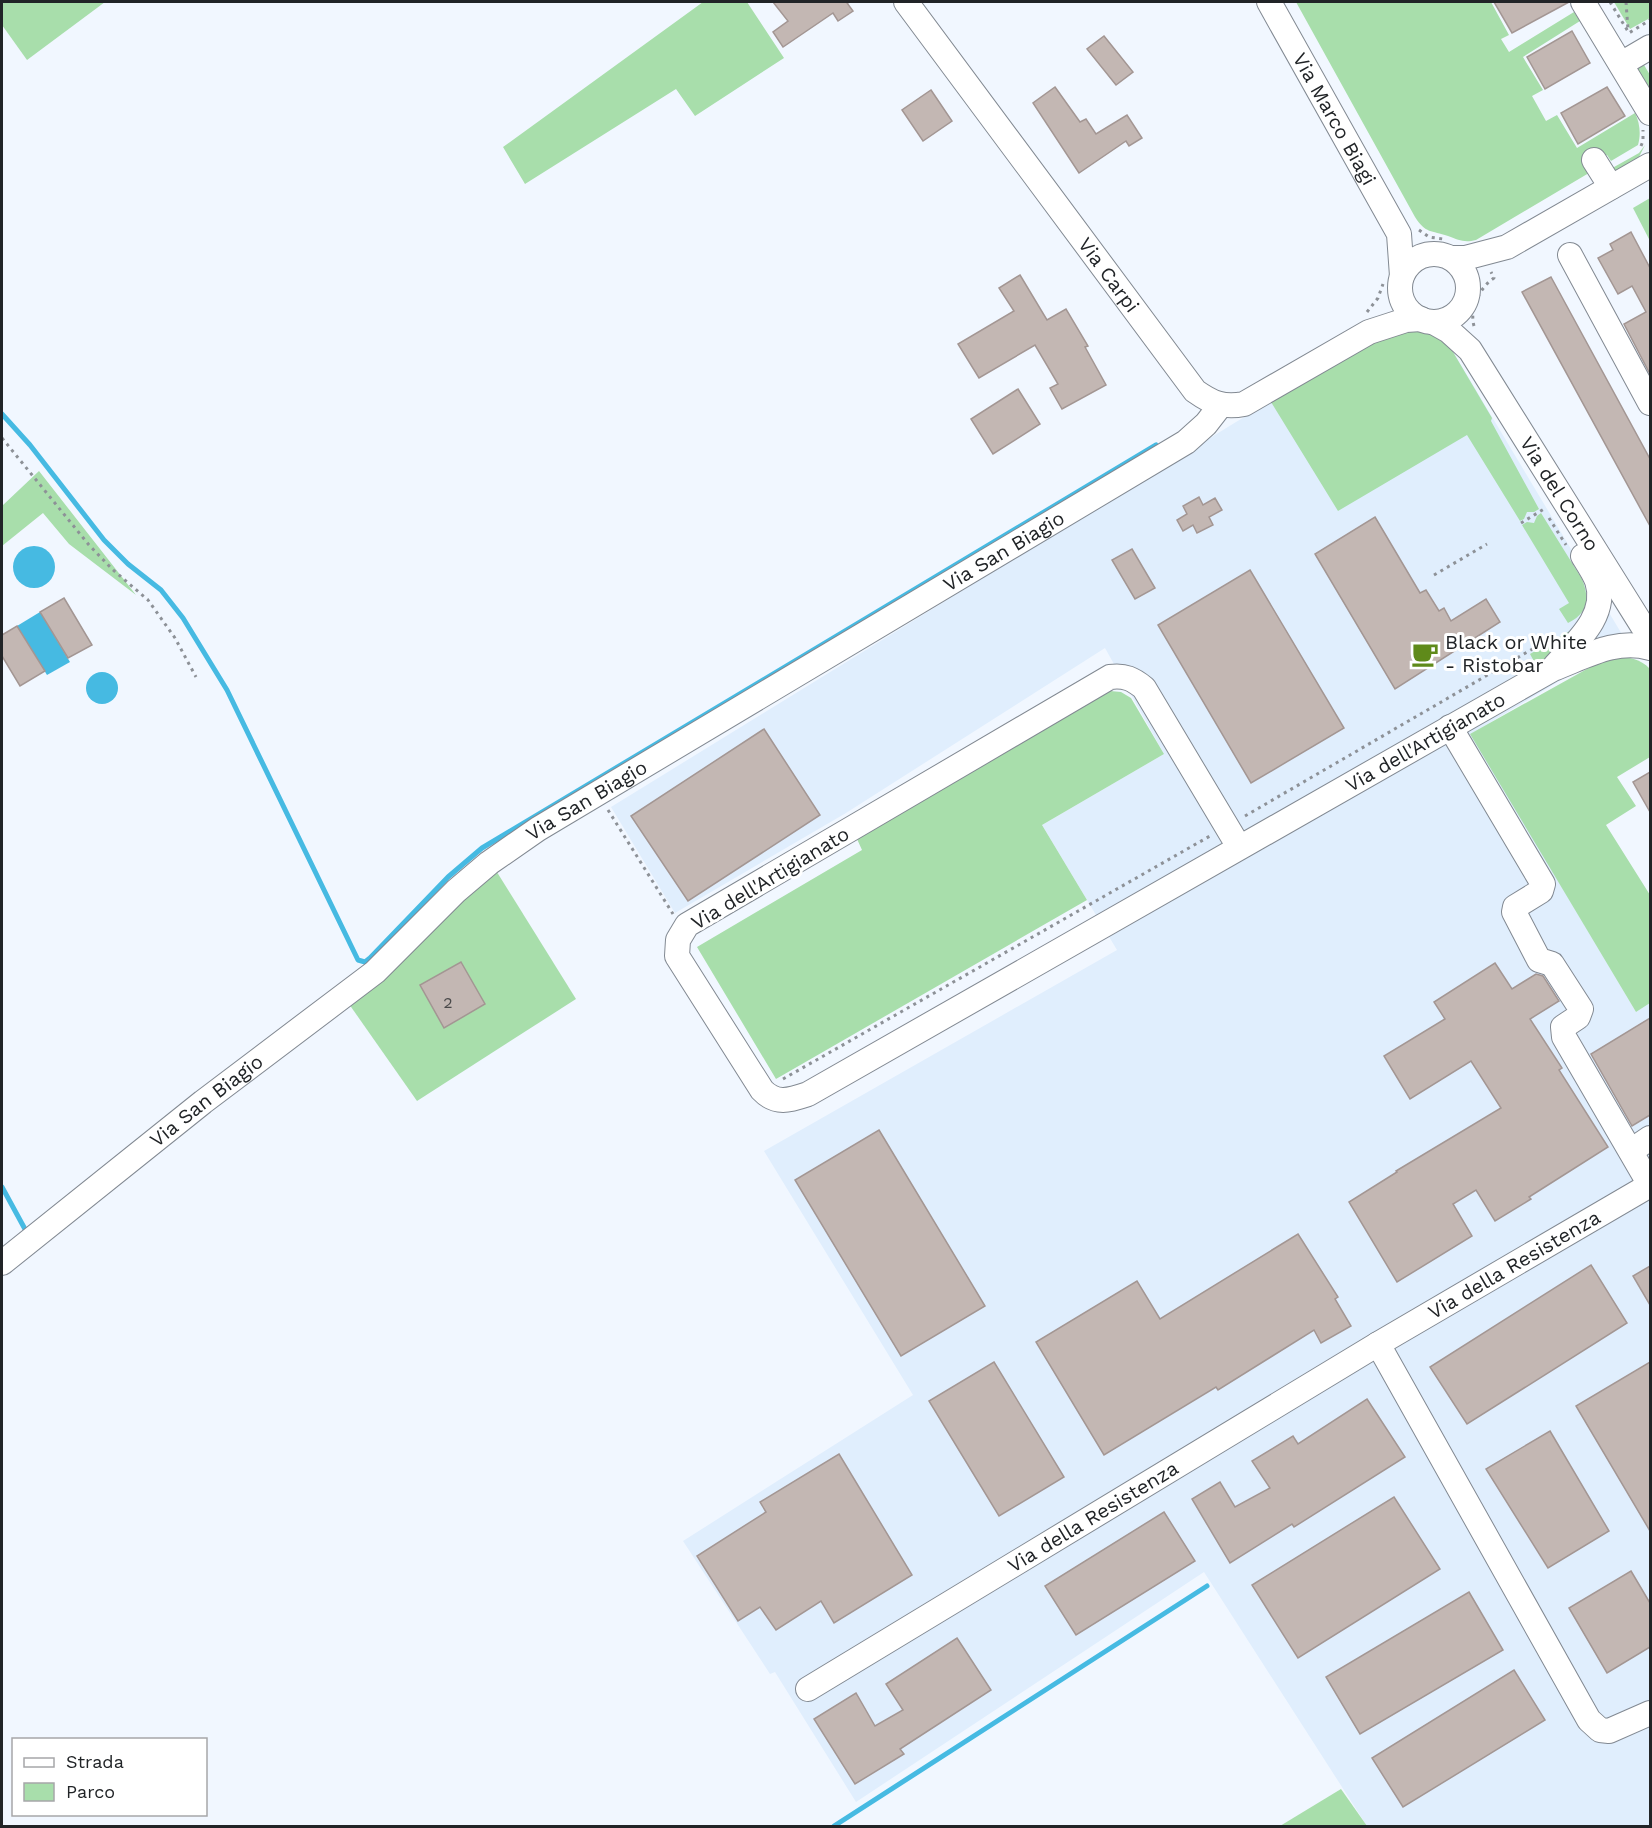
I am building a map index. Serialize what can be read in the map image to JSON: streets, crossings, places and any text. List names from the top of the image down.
{
  "streets": {
    "street": [
      "Via Marco Biagi",
      "Via Carpi",
      "Via del Corno",
      "Via San Biagio",
      "Via dell'Artigianato",
      "Via della Resistenza"
    ]
  },
  "crossings": [
    ["Via Marco Biagi", "Via del Corno"],
    ["Via Carpi", "Via San Biagio"]
  ],
  "places": {
    "cafe": ["Black or White - Ristobar"]
  },
  "house_numbers": ["2"],
  "legend": ["Strada", "Parco"]
}
